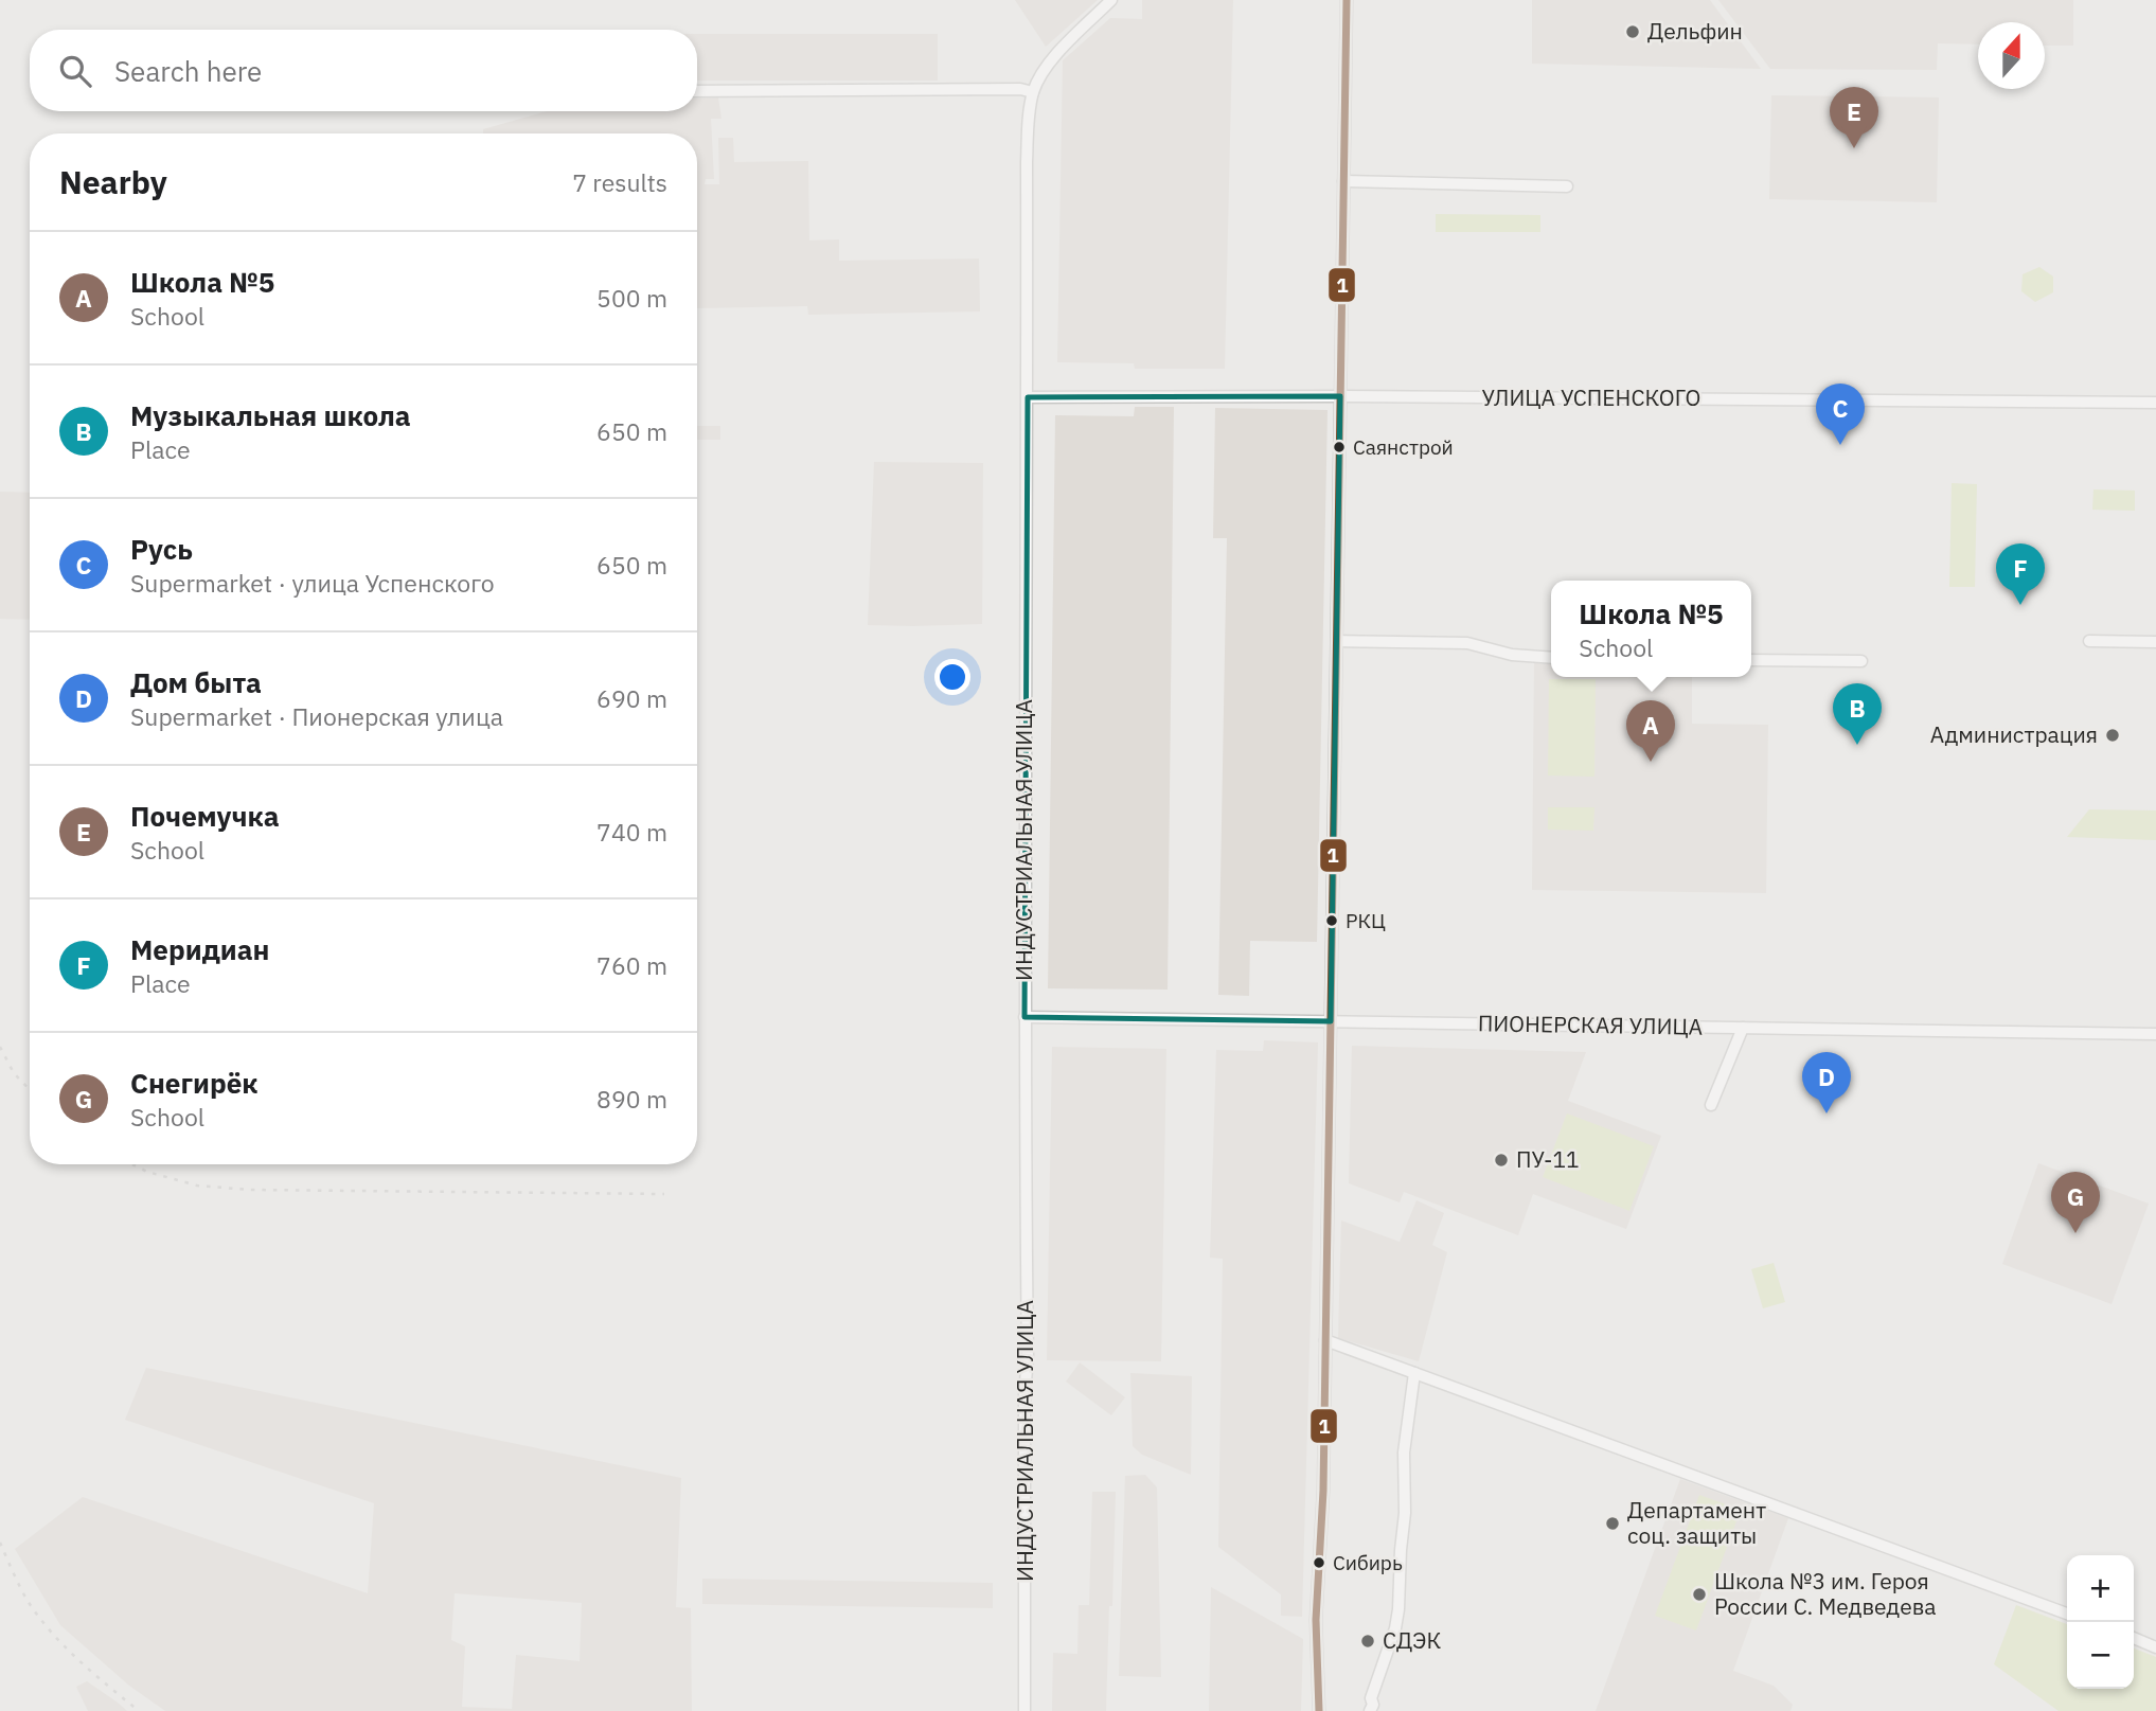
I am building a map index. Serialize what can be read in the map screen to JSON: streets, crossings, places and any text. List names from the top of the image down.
{
  "streets": {
    "street": ["УЛИЦА УСПЕНСКОГО", "ИНДУСТРИАЛЬНАЯ УЛИЦА", "ПИОНЕРСКАЯ УЛИЦА"]
  },
  "crossings": [
    ["УЛИЦА УСПЕНСКОГО", "ИНДУСТРИАЛЬНАЯ УЛИЦА"],
    ["ИНДУСТРИАЛЬНАЯ УЛИЦА", "ПИОНЕРСКАЯ УЛИЦА"]
  ],
  "places": [
    "Дельфин",
    "Саянстрой",
    "Администрация",
    "РКЦ",
    "ПУ-11",
    "Департамент соц. защиты",
    "Сибирь",
    "Школа №3 им. Героя России С. Медведева",
    "СДЭК"
  ],
  "lines": ["transit line 1"],
  "north": "top",
  "page": {
    "search": "Search here",
    "pins": [
      "E",
      "C",
      "F",
      "B",
      "A",
      "D",
      "G"
    ],
    "heading": ["Nearby", "7 results"],
    "list": [
      {
        "mark": "A",
        "name": "Школа №5",
        "note": "School",
        "value": "500 m"
      },
      {
        "mark": "B",
        "name": "Музыкальная школа",
        "note": "Place",
        "value": "650 m"
      },
      {
        "mark": "C",
        "name": "Русь",
        "note": "Supermarket · улица Успенского",
        "value": "650 m"
      },
      {
        "mark": "D",
        "name": "Дом быта",
        "note": "Supermarket · Пионерская улица",
        "value": "690 m"
      },
      {
        "mark": "E",
        "name": "Почемучка",
        "note": "School",
        "value": "740 m"
      },
      {
        "mark": "F",
        "name": "Меридиан",
        "note": "Place",
        "value": "760 m"
      },
      {
        "mark": "G",
        "name": "Снегирёк",
        "note": "School",
        "value": "890 m"
      }
    ],
    "popup": ["Школа №5", "School"],
    "map_buttons": ["+", "−"]
  }
}
